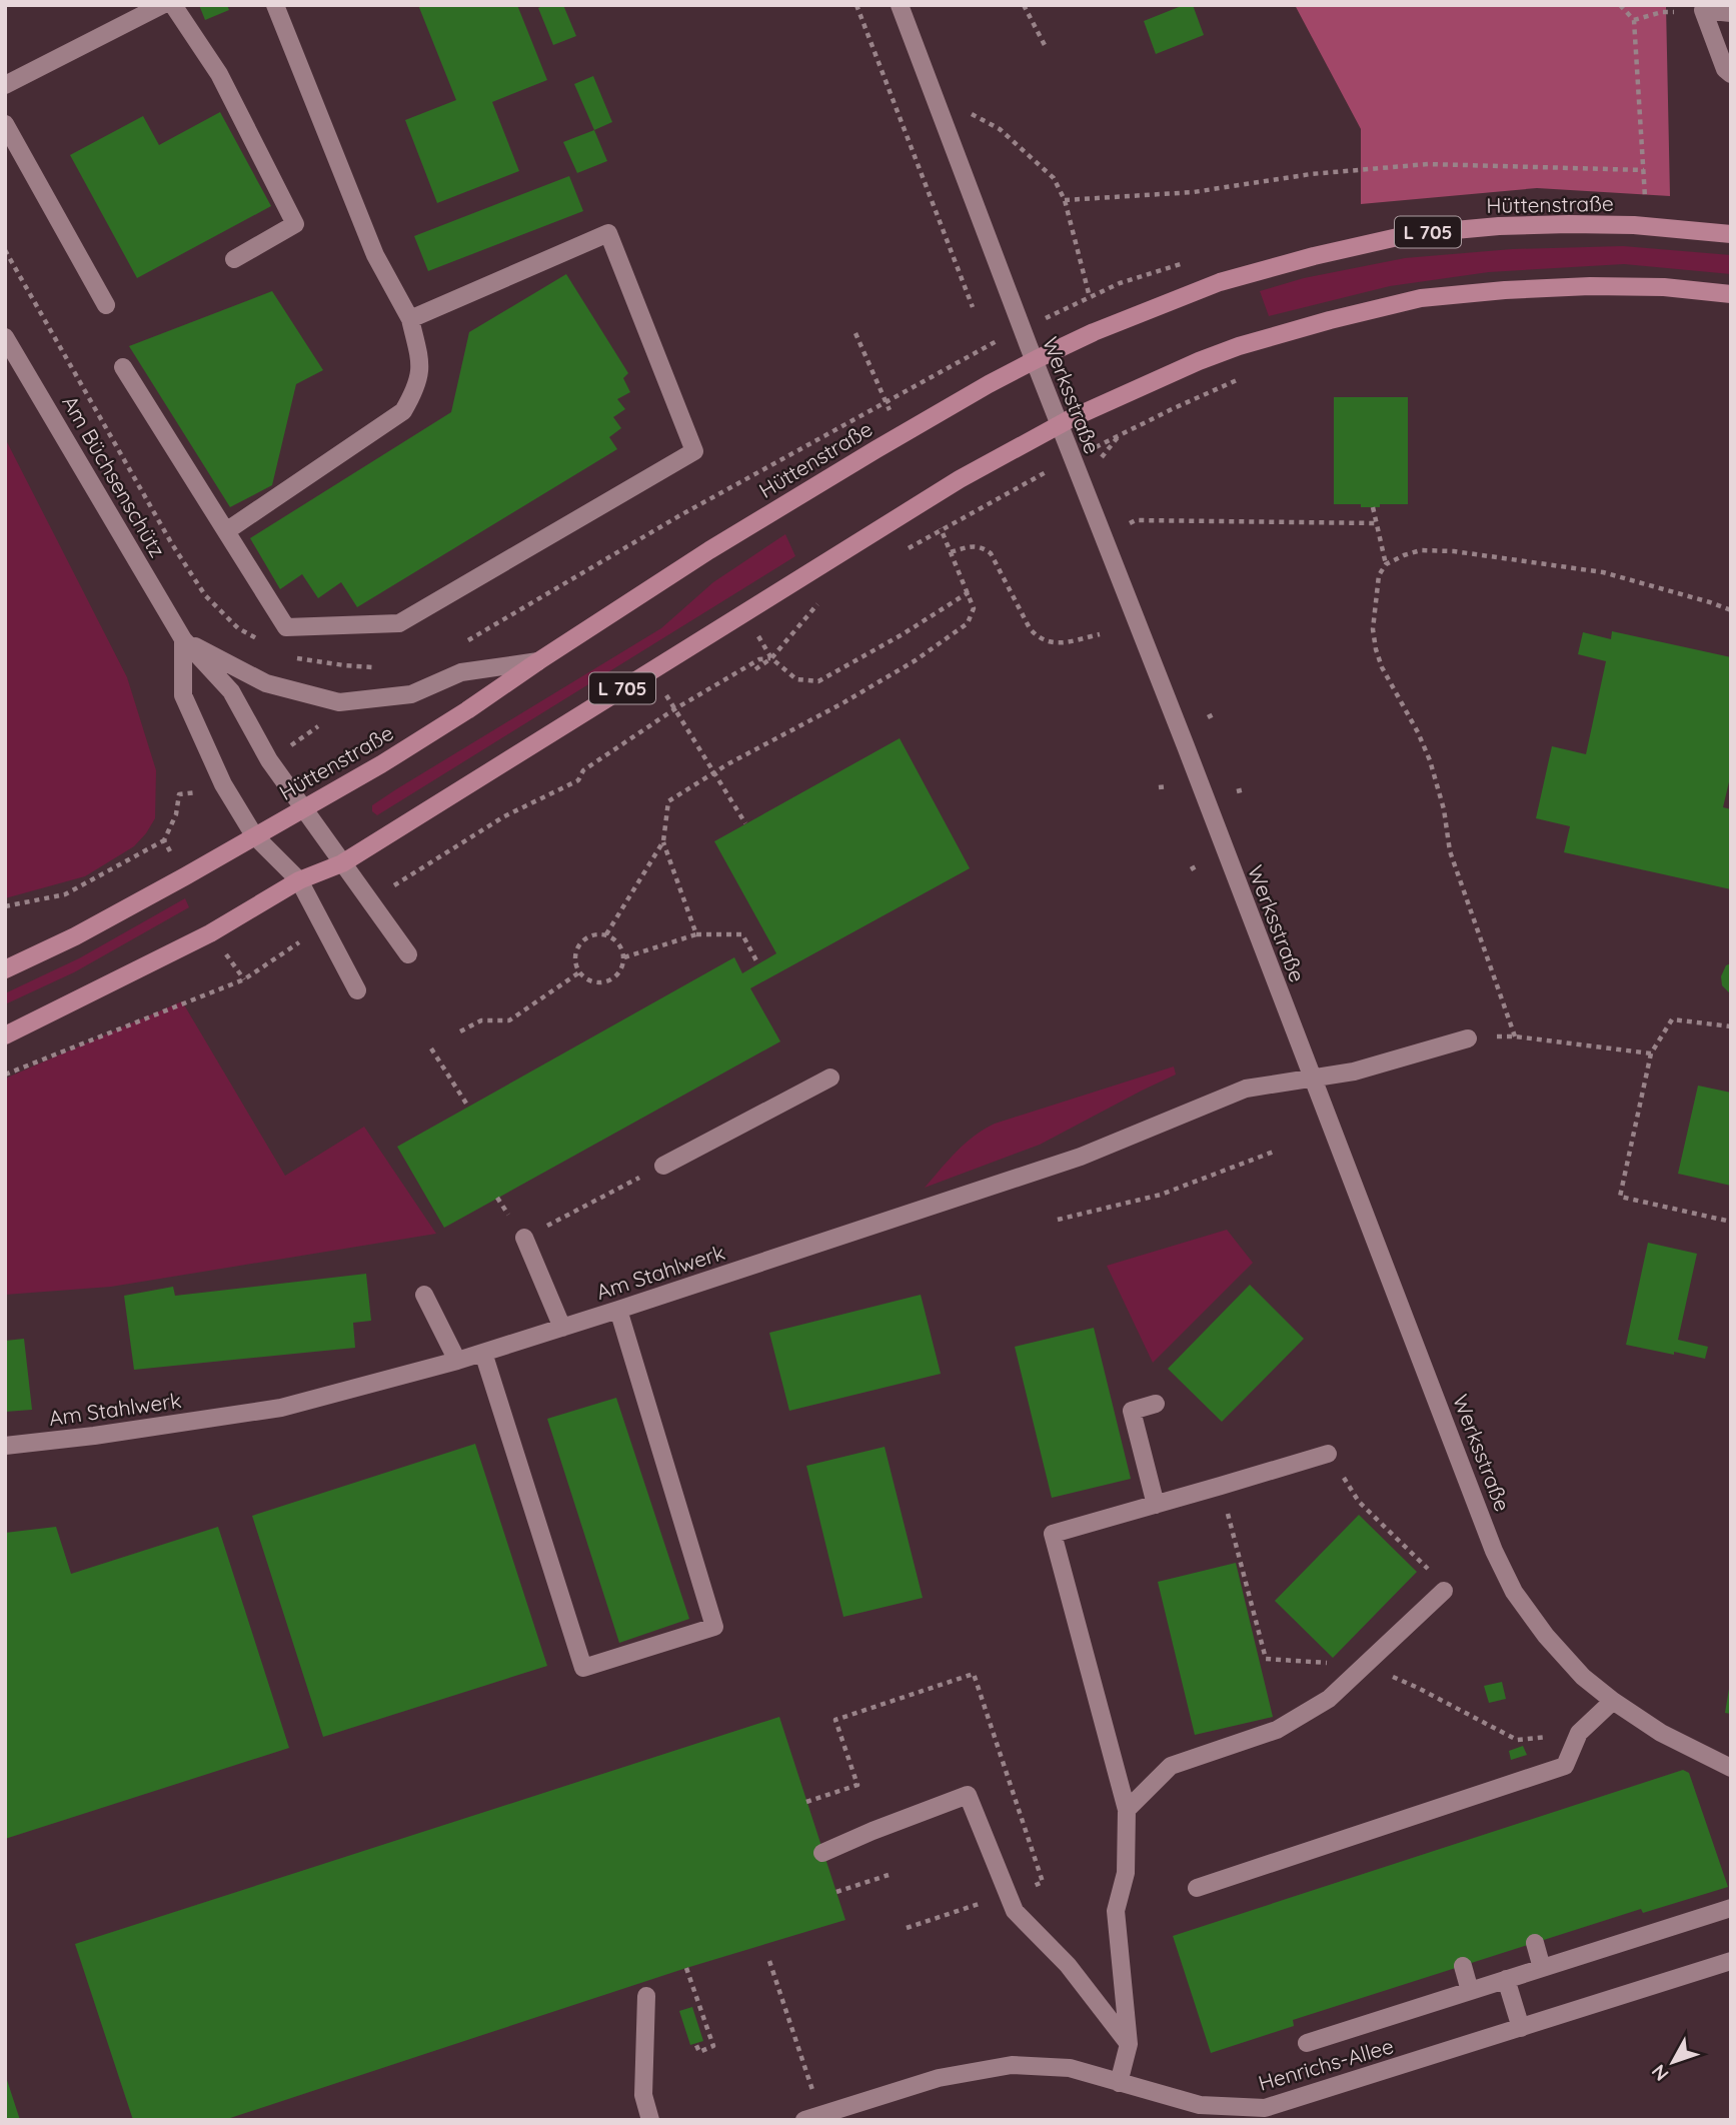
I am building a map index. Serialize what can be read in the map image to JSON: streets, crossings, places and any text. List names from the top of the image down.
{
  "streets": {
    "main road": ["Hüttenstraße", "L 705"],
    "street": [
      "Werksstraße",
      "Am Büchsenschütz",
      "Am Stahlwerk",
      "Henrichs-Allee"
    ]
  },
  "crossings": [
    ["Hüttenstraße", "Am Büchsenschütz"],
    ["L 705", "Am Büchsenschütz"],
    ["Werksstraße", "Am Stahlwerk"]
  ],
  "north": "bottom left"
}
